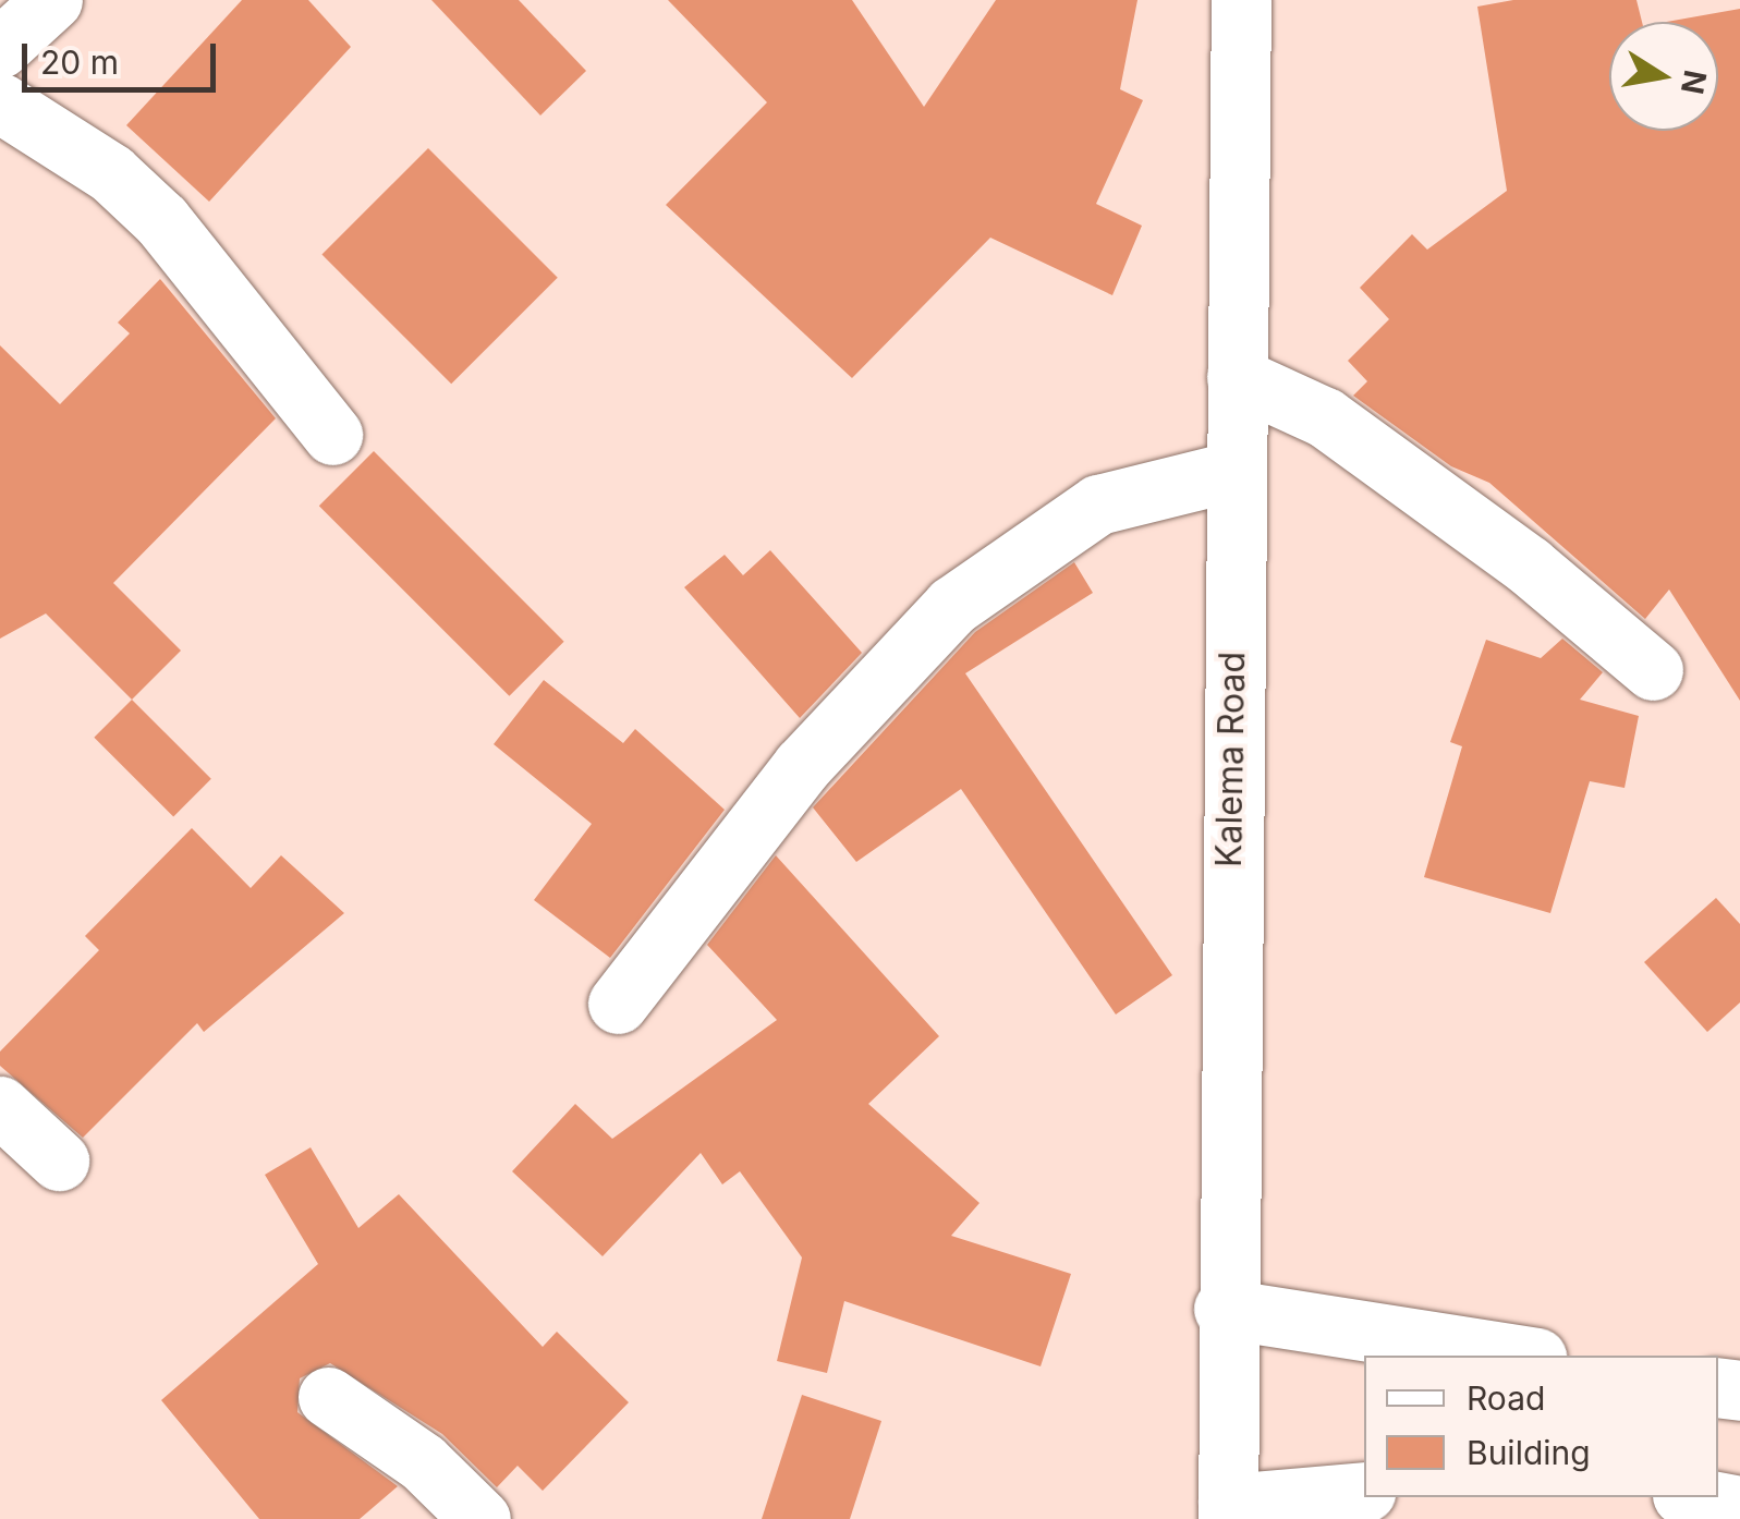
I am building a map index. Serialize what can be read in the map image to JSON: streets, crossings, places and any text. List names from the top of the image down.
{
  "streets": {
    "street": ["Kalema Road"]
  },
  "legend": ["Road", "Building"],
  "scale_bar": "20 m",
  "north": "right"
}
